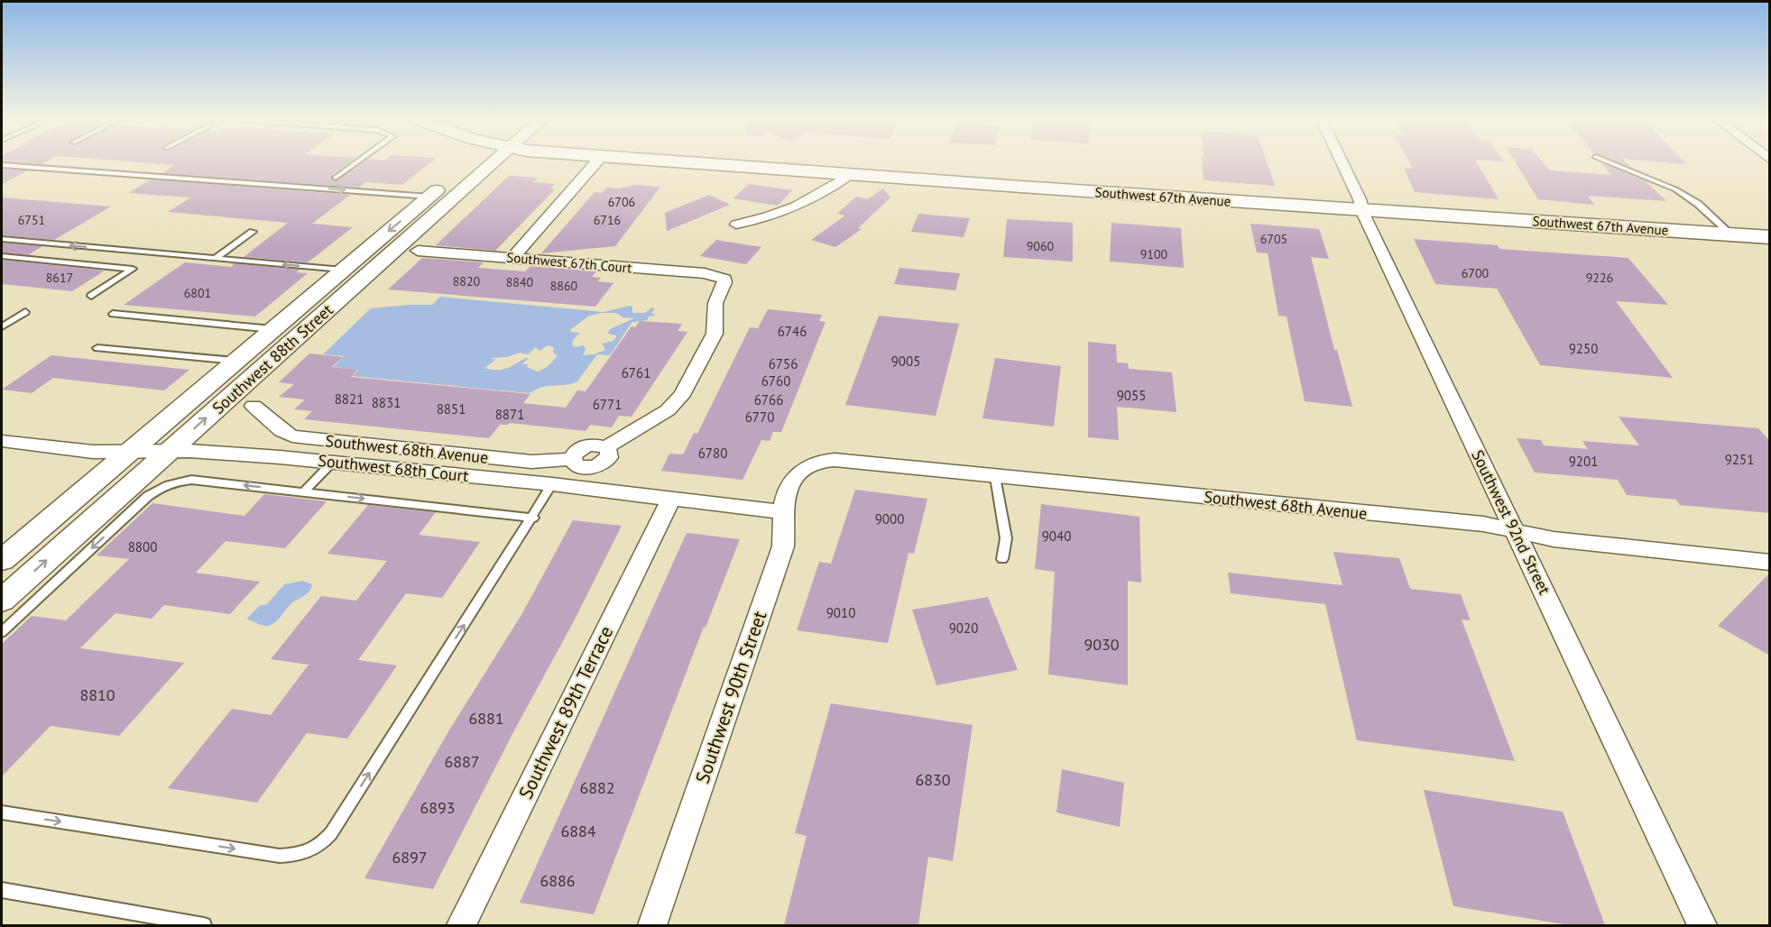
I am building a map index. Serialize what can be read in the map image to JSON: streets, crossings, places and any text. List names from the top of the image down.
{
  "streets": {
    "main road": ["Southwest 67th Avenue"],
    "street": [
      "Southwest 67th Court",
      "Southwest 88th Street",
      "Southwest 68th Avenue",
      "Southwest 68th Court",
      "Southwest 92nd Street",
      "Southwest 90th Street",
      "Southwest 89th Terrace"
    ]
  },
  "crossings": [
    ["Southwest 67th Avenue", "Southwest 92nd Street"],
    ["Southwest 67th Court", "Southwest 68th Avenue"],
    ["Southwest 88th Street", "Southwest 68th Court"],
    ["Southwest 68th Avenue", "Southwest 92nd Street"],
    ["Southwest 68th Avenue", "Southwest 90th Street"],
    ["Southwest 68th Court", "Southwest 90th Street"],
    ["Southwest 68th Court", "Southwest 89th Terrace"]
  ],
  "house_numbers": [
    "6706",
    "6751",
    "6716",
    "6705",
    "9060",
    "9100",
    "6700",
    "8617",
    "9226",
    "8820",
    "8840",
    "8860",
    "6801",
    "6746",
    "9250",
    "9005",
    "6756",
    "6761",
    "6760",
    "9055",
    "8821",
    "6766",
    "8831",
    "6771",
    "8851",
    "8871",
    "6770",
    "6780",
    "9251",
    "9201",
    "9000",
    "9040",
    "8800",
    "9010",
    "9020",
    "9030",
    "8810",
    "6881",
    "6887",
    "6830",
    "6882",
    "6893",
    "6884",
    "6897",
    "6886"
  ]
}
